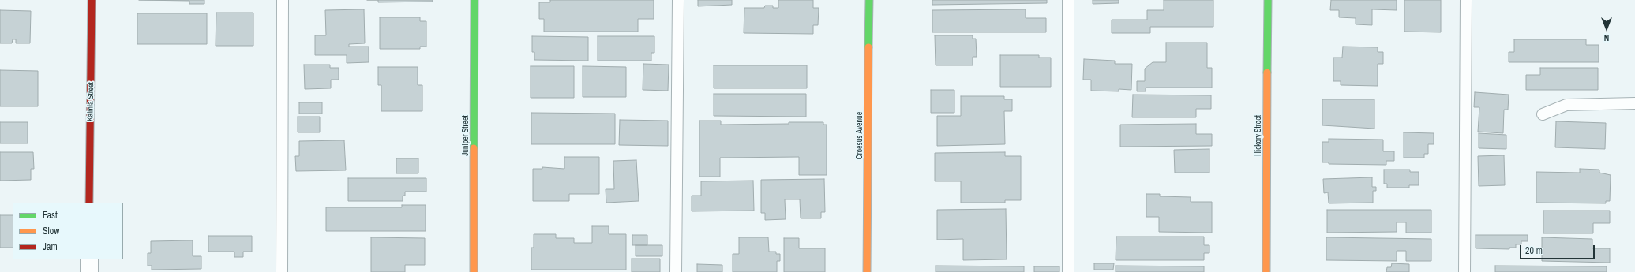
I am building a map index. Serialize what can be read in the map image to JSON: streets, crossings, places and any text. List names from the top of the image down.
{
  "streets": {
    "street": [
      "Kalmia Street",
      "Juniper Street",
      "Croesus Avenue",
      "Hickory Street"
    ]
  },
  "legend": ["Fast", "Slow", "Jam"],
  "scale_bar": "20 m",
  "north": "bottom"
}
